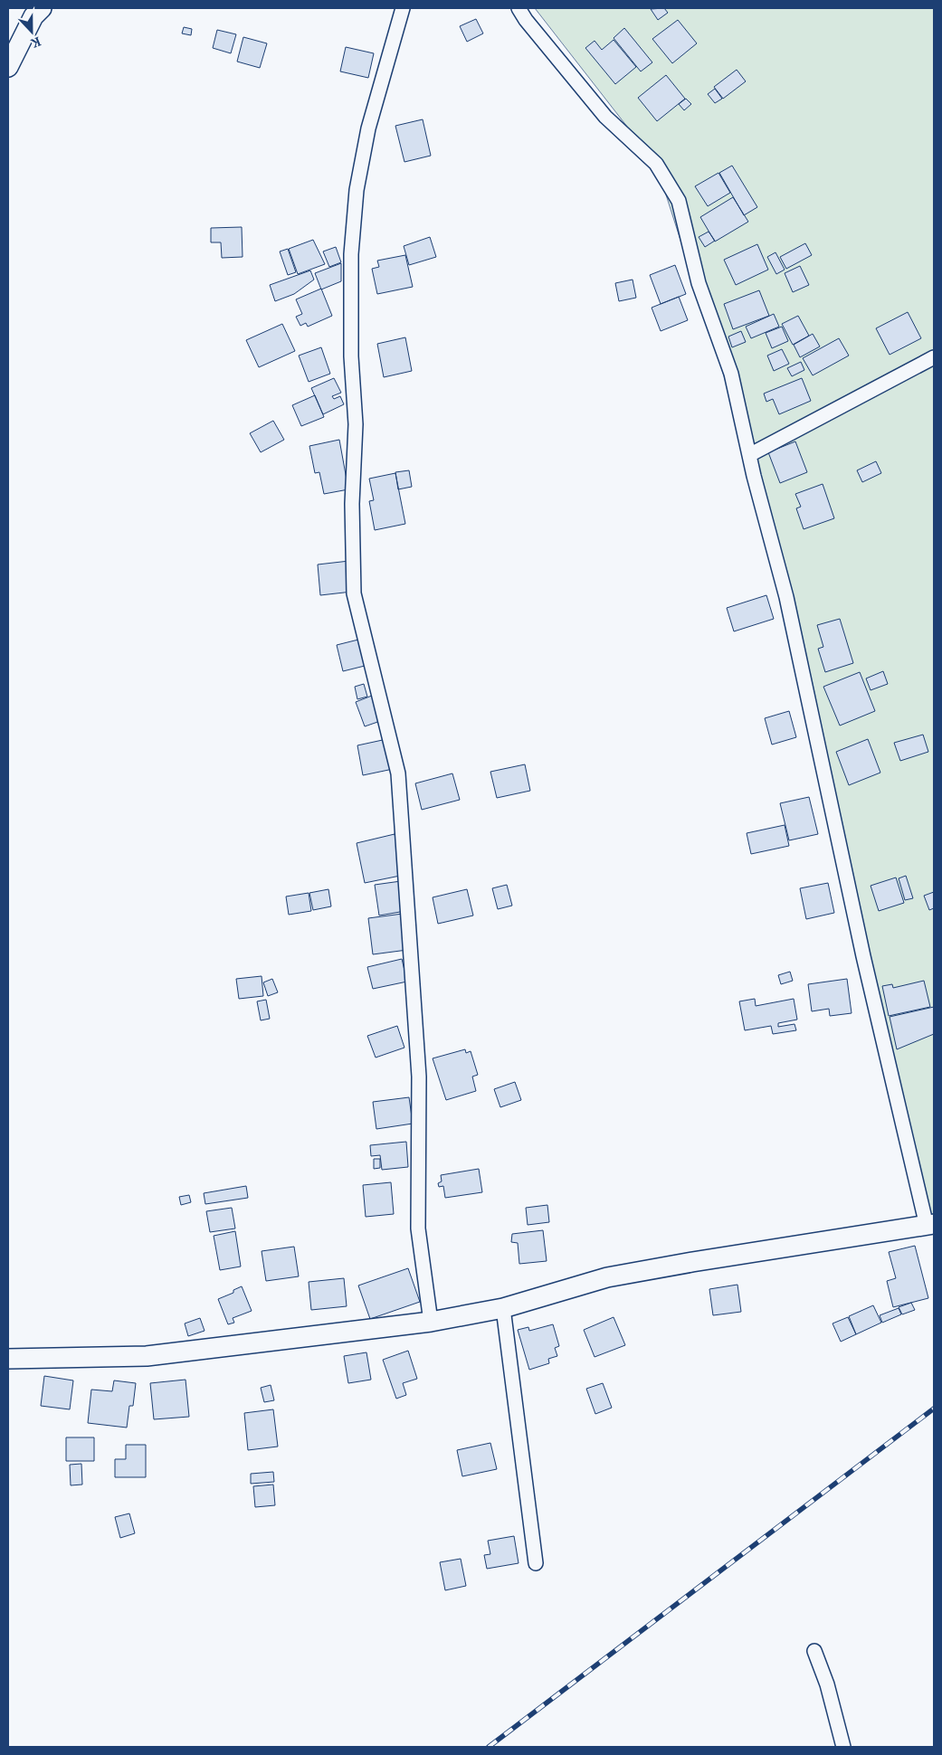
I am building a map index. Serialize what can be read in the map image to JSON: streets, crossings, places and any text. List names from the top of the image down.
{
  "north": "bottom"
}
